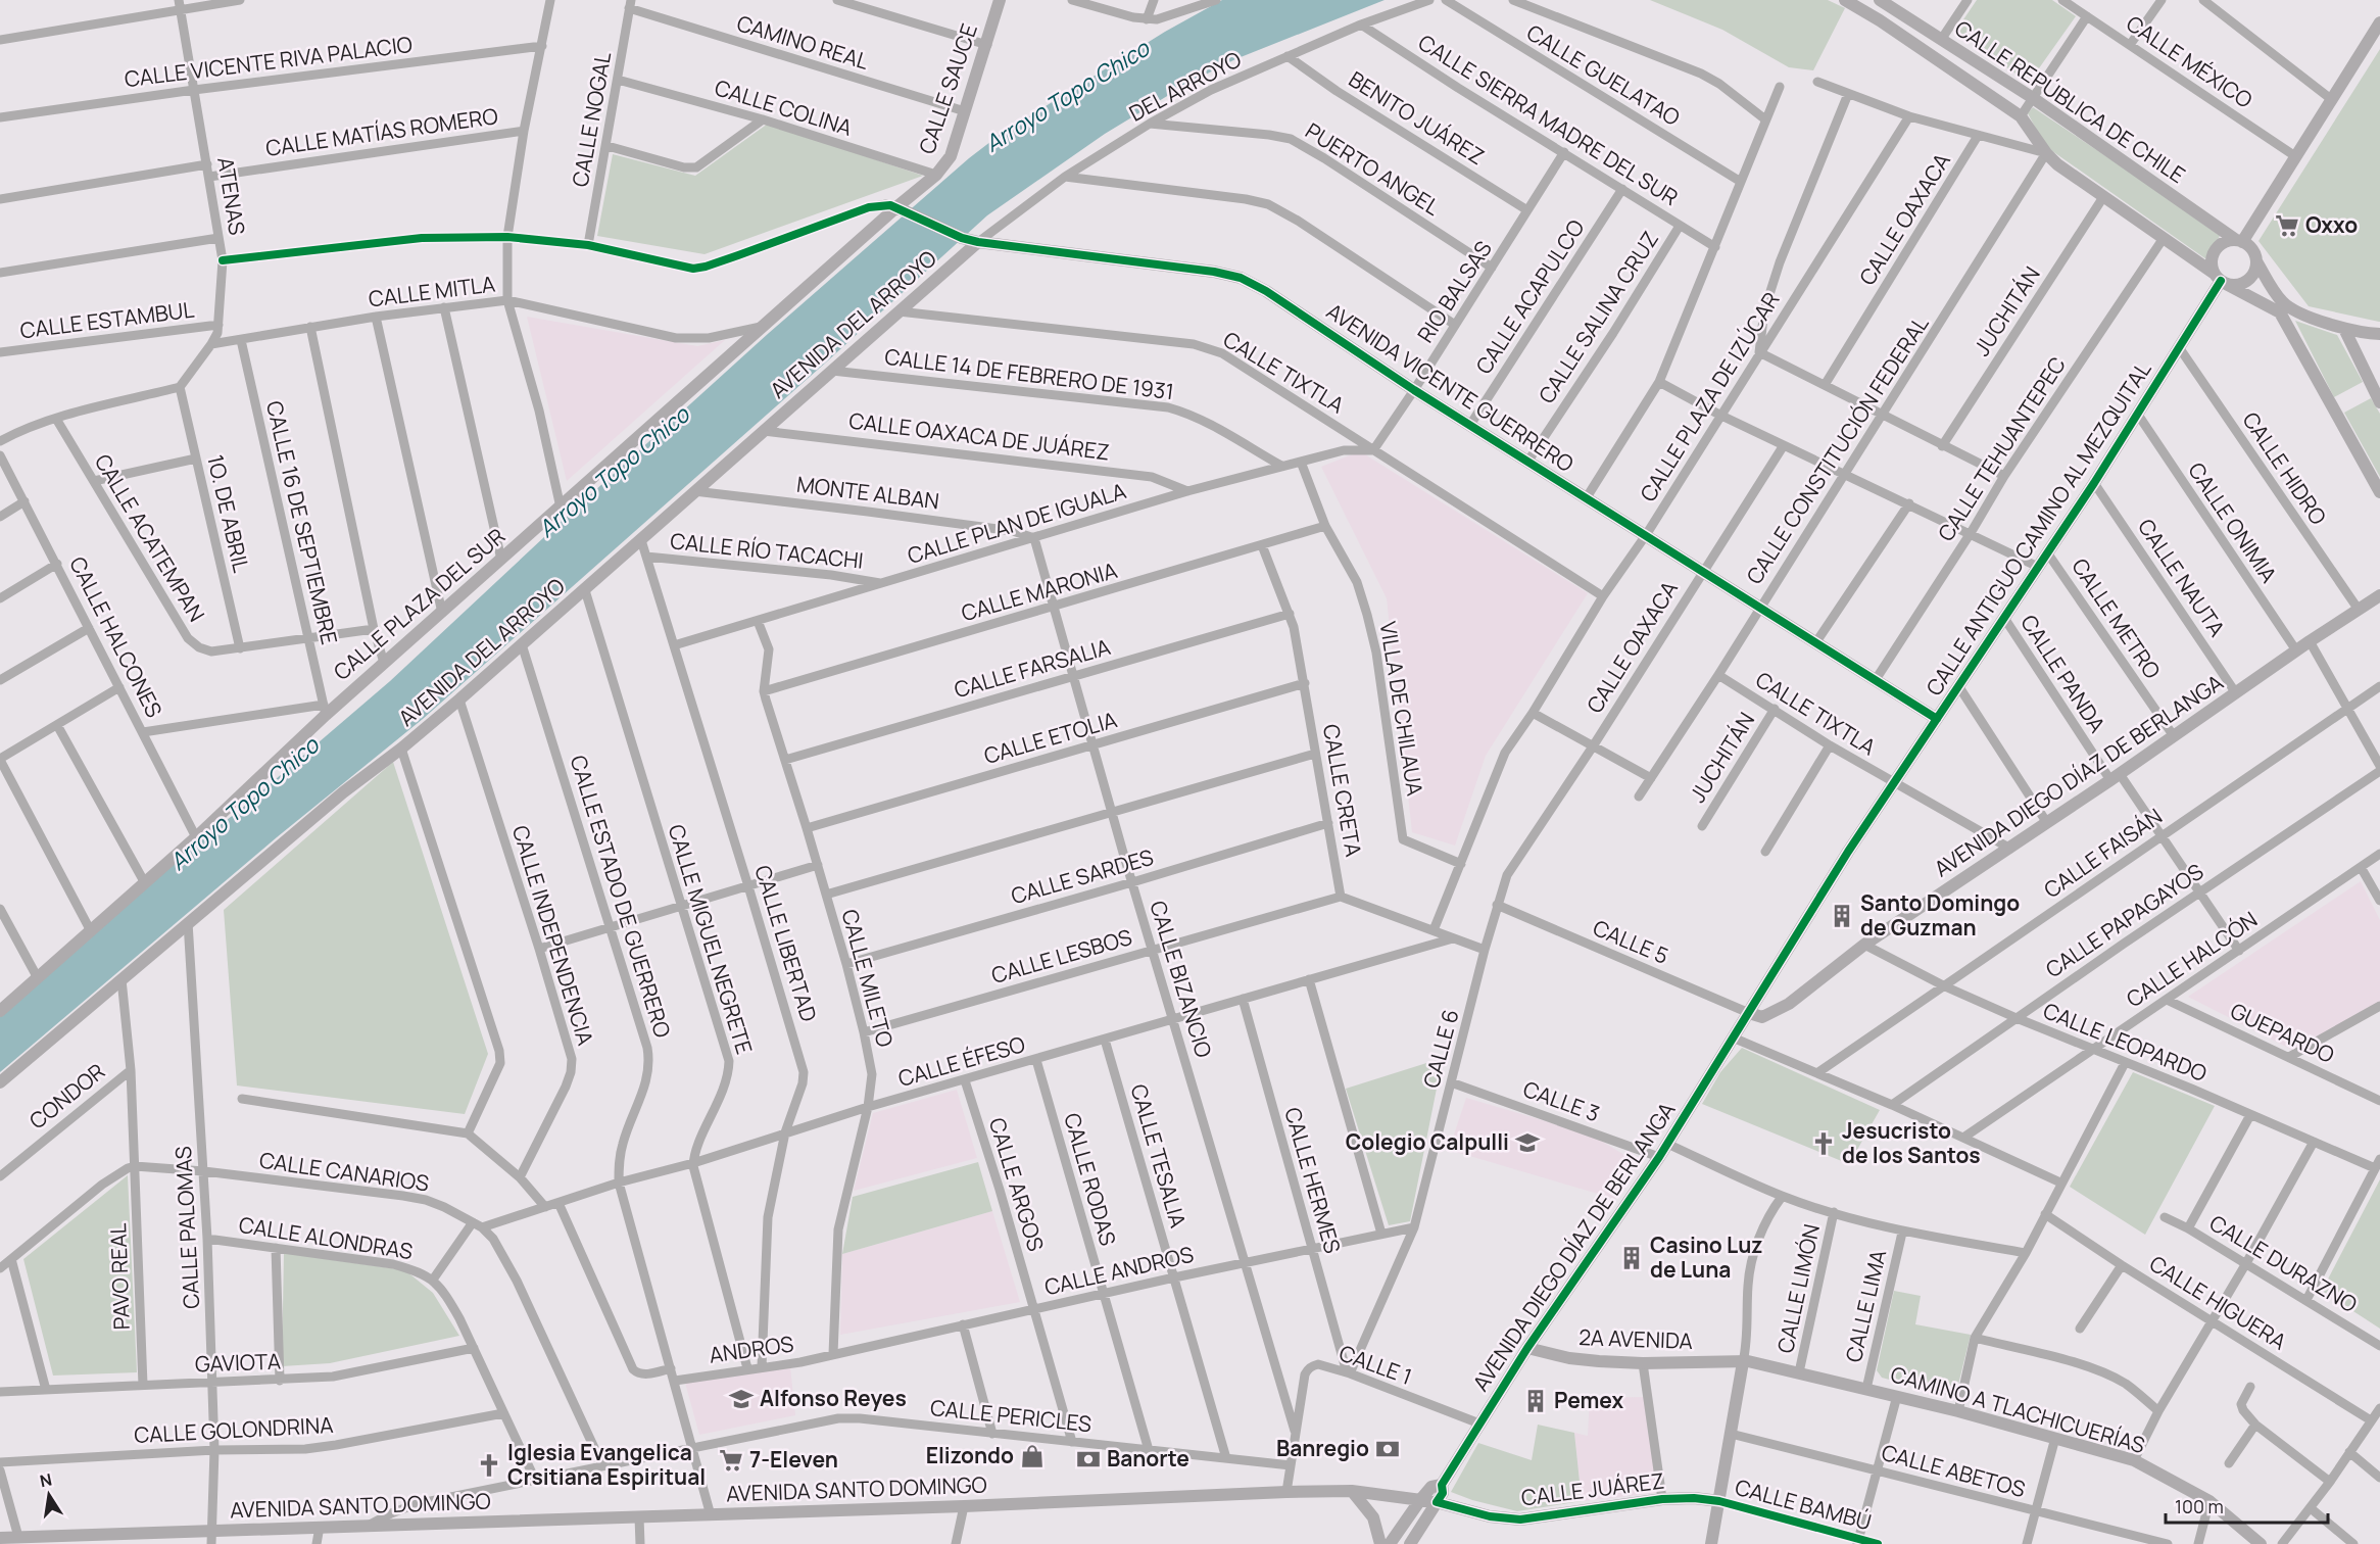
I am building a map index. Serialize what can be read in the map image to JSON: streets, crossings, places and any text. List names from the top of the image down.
{
  "streets": {
    "street": [
      "CAMINO REAL",
      "CALLE VICENTE RIVA PALACIO",
      "CALLE MÉXICO",
      "CALLE GUELATAO",
      "DEL ARROYO",
      "CALLE SAUCE",
      "CALLE REPÚBLICA DE CHILE",
      "CALLE COLINA",
      "BENITO JUÁREZ",
      "CALLE NOGAL",
      "CALLE SIERRA MADRE DEL SUR",
      "CALLE MATÍAS ROMERO",
      "PUERTO ANGEL",
      "ATENAS",
      "CALLE OAXACA",
      "CALLE MITLA",
      "RIO BALSAS",
      "CALLE ACAPULCO",
      "JUCHITÁN",
      "CALLE SALINA CRUZ",
      "CALLE ESTAMBUL",
      "AVENIDA DEL ARROYO",
      "CALLE TIXTLA",
      "CALLE 14 DE FEBRERO DE 1931",
      "AVENIDA VICENTE GUERRERO",
      "CALLE PLAZA DE IZÚCAR",
      "CALLE OAXACA DE JUÁREZ",
      "CALLE TEHUANTEPEC",
      "CALLE CONSTITUCIÓN FEDERAL",
      "CALLE HIDRO",
      "MONTE ALBAN",
      "1O. DE ABRIL",
      "CALLE 16 DE SEPTIEMBRE",
      "CALLE ONIMIA",
      "CALLE PLAN DE IGUALA",
      "CALLE ANTIGUO CAMINO AL MEZQUITAL",
      "CALLE ACATEMPAN",
      "CALLE RÍO TACACHI",
      "CALLE NAUTA",
      "CALLE MARONIA",
      "CALLE PLAZA DEL SUR",
      "CALLE METRO",
      "CALLE HALCONES",
      "CALLE FARSALIA",
      "CALLE PANDA",
      "VILLA DE CHILAUA",
      "CALLE ETOLIA",
      "AVENIDA DIEGO DÍAZ DE BERLANGA",
      "CALLE CRETA",
      "CALLE FAISÁN",
      "CALLE SARDES",
      "CALLE ESTADO DE GUERRERO",
      "CALLE PAPAGAYOS",
      "CALLE INDEPENDENCIA",
      "CALLE MIGUEL NEGRETE",
      "CALLE 5",
      "CALLE LIBERTAD",
      "CALLE LESBOS",
      "CALLE HALCÓN",
      "CALLE MILETO",
      "CALLE BIZANCIO",
      "GUEPARDO",
      "CALLE LEOPARDO",
      "CALLE 6",
      "CALLE ÉFESO",
      "CONDOR",
      "CALLE 3",
      "CALLE TESALIA",
      "CALLE CANARIOS",
      "CALLE RODAS",
      "CALLE HERMES",
      "CALLE ARGOS",
      "CALLE PALOMAS",
      "CALLE ALONDRAS",
      "CALLE DURAZNO",
      "CALLE ANDROS",
      "PAVO REAL",
      "CALLE LIMÓN",
      "CALLE HIGUERA",
      "CALLE LIMA",
      "2A AVENIDA",
      "ANDROS",
      "GAVIOTA",
      "CALLE 1",
      "CAMINO A TLACHICUERÍAS",
      "CALLE PERICLES",
      "CALLE GOLONDRINA",
      "CALLE ABETOS",
      "AVENIDA SANTO DOMINGO",
      "CALLE JUÁREZ",
      "CALLE BAMBÚ"
    ]
  },
  "crossings": [
    ["CAMINO REAL", "CALLE SAUCE"],
    ["CAMINO REAL", "CALLE NOGAL"],
    ["CALLE VICENTE RIVA PALACIO", "ATENAS"],
    ["DEL ARROYO", "BENITO JUÁREZ"],
    ["DEL ARROYO", "CALLE SIERRA MADRE DEL SUR"],
    ["DEL ARROYO", "PUERTO ANGEL"],
    ["DEL ARROYO", "AVENIDA DEL ARROYO"],
    ["DEL ARROYO", "AVENIDA VICENTE GUERRERO"],
    ["CALLE SAUCE", "CALLE COLINA"],
    ["CALLE SAUCE", "AVENIDA VICENTE GUERRERO"],
    ["CALLE SAUCE", "CALLE PLAZA DEL SUR"],
    ["CALLE REPÚBLICA DE CHILE", "JUCHITÁN"],
    ["CALLE REPÚBLICA DE CHILE", "CALLE TEHUANTEPEC"],
    ["CALLE REPÚBLICA DE CHILE", "CALLE CONSTITUCIÓN FEDERAL"],
    ["CALLE REPÚBLICA DE CHILE", "CALLE ANTIGUO CAMINO AL MEZQUITAL"],
    ["CALLE COLINA", "CALLE NOGAL"],
    ["BENITO JUÁREZ", "RIO BALSAS"],
    ["CALLE SIERRA MADRE DEL SUR", "RIO BALSAS"],
    ["CALLE SIERRA MADRE DEL SUR", "CALLE ACAPULCO"],
    ["CALLE SIERRA MADRE DEL SUR", "CALLE SALINA CRUZ"],
    ["CALLE MATÍAS ROMERO", "ATENAS"],
    ["PUERTO ANGEL", "RIO BALSAS"],
    ["ATENAS", "CALLE MITLA"],
    ["ATENAS", "CALLE ESTAMBUL"],
    ["ATENAS", "1O. DE ABRIL"],
    ["CALLE OAXACA", "AVENIDA VICENTE GUERRERO"],
    ["CALLE OAXACA", "CALLE 6"],
    ["CALLE MITLA", "CALLE 16 DE SEPTIEMBRE"],
    ["CALLE MITLA", "CALLE PLAZA DEL SUR"],
    ["RIO BALSAS", "CALLE TIXTLA"],
    ["RIO BALSAS", "AVENIDA VICENTE GUERRERO"],
    ["RIO BALSAS", "CALLE PLAN DE IGUALA"],
    ["CALLE ACAPULCO", "AVENIDA VICENTE GUERRERO"],
    ["JUCHITÁN", "CALLE TIXTLA"],
    ["CALLE SALINA CRUZ", "AVENIDA VICENTE GUERRERO"],
    ["AVENIDA DEL ARROYO", "CALLE TIXTLA"],
    ["AVENIDA DEL ARROYO", "CALLE 14 DE FEBRERO DE 1931"],
    ["AVENIDA DEL ARROYO", "AVENIDA VICENTE GUERRERO"],
    ["AVENIDA DEL ARROYO", "CALLE OAXACA DE JUÁREZ"],
    ["AVENIDA DEL ARROYO", "MONTE ALBAN"],
    ["AVENIDA DEL ARROYO", "CALLE ESTADO DE GUERRERO"],
    ["AVENIDA DEL ARROYO", "CALLE INDEPENDENCIA"],
    ["AVENIDA DEL ARROYO", "CALLE MIGUEL NEGRETE"],
    ["AVENIDA DEL ARROYO", "CALLE LIBERTAD"],
    ["AVENIDA DEL ARROYO", "CALLE PALOMAS"],
    ["AVENIDA DEL ARROYO", "PAVO REAL"],
    ["CALLE TIXTLA", "CALLE PLAZA DE IZÚCAR"],
    ["CALLE TIXTLA", "CALLE CONSTITUCIÓN FEDERAL"],
    ["CALLE TIXTLA", "CALLE PLAN DE IGUALA"],
    ["CALLE TIXTLA", "CALLE ANTIGUO CAMINO AL MEZQUITAL"],
    ["CALLE TIXTLA", "AVENIDA DIEGO DÍAZ DE BERLANGA"],
    ["CALLE 14 DE FEBRERO DE 1931", "CALLE PLAN DE IGUALA"],
    ["AVENIDA VICENTE GUERRERO", "CALLE PLAZA DE IZÚCAR"],
    ["AVENIDA VICENTE GUERRERO", "CALLE TEHUANTEPEC"],
    ["AVENIDA VICENTE GUERRERO", "CALLE CONSTITUCIÓN FEDERAL"],
    ["AVENIDA VICENTE GUERRERO", "CALLE ANTIGUO CAMINO AL MEZQUITAL"],
    ["AVENIDA VICENTE GUERRERO", "CALLE PLAZA DEL SUR"],
    ["CALLE PLAZA DE IZÚCAR", "VILLA DE CHILAUA"],
    ["CALLE OAXACA DE JUÁREZ", "CALLE PLAN DE IGUALA"],
    ["CALLE HIDRO", "CALLE ANTIGUO CAMINO AL MEZQUITAL"],
    ["CALLE HIDRO", "AVENIDA DIEGO DÍAZ DE BERLANGA"],
    ["MONTE ALBAN", "CALLE PLAN DE IGUALA"],
    ["MONTE ALBAN", "CALLE BIZANCIO"],
    ["1O. DE ABRIL", "CALLE ACATEMPAN"],
    ["CALLE 16 DE SEPTIEMBRE", "CALLE ACATEMPAN"],
    ["CALLE 16 DE SEPTIEMBRE", "CALLE PLAZA DEL SUR"],
    ["CALLE ONIMIA", "CALLE ANTIGUO CAMINO AL MEZQUITAL"],
    ["CALLE ONIMIA", "AVENIDA DIEGO DÍAZ DE BERLANGA"],
    ["CALLE PLAN DE IGUALA", "CALLE RÍO TACACHI"],
    ["CALLE PLAN DE IGUALA", "VILLA DE CHILAUA"],
    ["CALLE PLAN DE IGUALA", "CALLE LIBERTAD"],
    ["CALLE PLAN DE IGUALA", "CALLE MILETO"],
    ["CALLE PLAN DE IGUALA", "CALLE BIZANCIO"],
    ["CALLE ANTIGUO CAMINO AL MEZQUITAL", "CALLE NAUTA"],
    ["CALLE ANTIGUO CAMINO AL MEZQUITAL", "CALLE METRO"],
    ["CALLE ANTIGUO CAMINO AL MEZQUITAL", "CALLE PANDA"],
    ["CALLE ANTIGUO CAMINO AL MEZQUITAL", "AVENIDA DIEGO DÍAZ DE BERLANGA"],
    ["CALLE ANTIGUO CAMINO AL MEZQUITAL", "CALLE 5"],
    ["CALLE RÍO TACACHI", "CALLE LIBERTAD"],
    ["CALLE NAUTA", "AVENIDA DIEGO DÍAZ DE BERLANGA"],
    ["CALLE MARONIA", "VILLA DE CHILAUA"],
    ["CALLE MARONIA", "CALLE CRETA"],
    ["CALLE MARONIA", "CALLE MILETO"],
    ["CALLE MARONIA", "CALLE BIZANCIO"],
    ["CALLE PLAZA DEL SUR", "CALLE HALCONES"],
    ["CALLE METRO", "AVENIDA DIEGO DÍAZ DE BERLANGA"],
    ["CALLE FARSALIA", "CALLE CRETA"],
    ["CALLE FARSALIA", "CALLE MILETO"],
    ["CALLE FARSALIA", "CALLE BIZANCIO"],
    ["CALLE PANDA", "AVENIDA DIEGO DÍAZ DE BERLANGA"],
    ["CALLE PANDA", "CALLE FAISÁN"],
    ["CALLE PANDA", "CALLE PAPAGAYOS"],
    ["CALLE PANDA", "CALLE HALCÓN"],
    ["CALLE ETOLIA", "CALLE CRETA"],
    ["CALLE ETOLIA", "CALLE MILETO"],
    ["CALLE ETOLIA", "CALLE BIZANCIO"],
    ["AVENIDA DIEGO DÍAZ DE BERLANGA", "CALLE 5"],
    ["AVENIDA DIEGO DÍAZ DE BERLANGA", "CALLE LEOPARDO"],
    ["AVENIDA DIEGO DÍAZ DE BERLANGA", "CALLE 3"],
    ["AVENIDA DIEGO DÍAZ DE BERLANGA", "2A AVENIDA"],
    ["AVENIDA DIEGO DÍAZ DE BERLANGA", "CALLE 1"],
    ["AVENIDA DIEGO DÍAZ DE BERLANGA", "AVENIDA SANTO DOMINGO"],
    ["AVENIDA DIEGO DÍAZ DE BERLANGA", "CALLE JUÁREZ"],
    ["CALLE CRETA", "CALLE SARDES"],
    ["CALLE CRETA", "CALLE LESBOS"],
    ["CALLE FAISÁN", "CALLE LEOPARDO"],
    ["CALLE SARDES", "CALLE MILETO"],
    ["CALLE SARDES", "CALLE BIZANCIO"],
    ["CALLE ESTADO DE GUERRERO", "CALLE ÉFESO"],
    ["CALLE ESTADO DE GUERRERO", "ANDROS"],
    ["CALLE ESTADO DE GUERRERO", "CALLE PERICLES"],
    ["CALLE ESTADO DE GUERRERO", "AVENIDA SANTO DOMINGO"],
    ["CALLE PAPAGAYOS", "CALLE LEOPARDO"],
    ["CALLE MIGUEL NEGRETE", "CALLE ÉFESO"],
    ["CALLE 5", "CALLE 6"],
    ["CALLE LIBERTAD", "CALLE ÉFESO"],
    ["CALLE LIBERTAD", "ANDROS"],
    ["CALLE LESBOS", "CALLE MILETO"],
    ["CALLE LESBOS", "CALLE BIZANCIO"],
    ["CALLE HALCÓN", "GUEPARDO"],
    ["CALLE HALCÓN", "CALLE LEOPARDO"],
    ["CALLE MILETO", "CALLE ÉFESO"],
    ["CALLE MILETO", "CALLE ANDROS"],
    ["CALLE MILETO", "ANDROS"],
    ["CALLE BIZANCIO", "CALLE ÉFESO"],
    ["CALLE BIZANCIO", "CALLE ANDROS"],
    ["CALLE BIZANCIO", "CALLE 1"],
    ["CALLE 6", "CALLE 3"],
    ["CALLE 6", "CALLE HERMES"],
    ["CALLE 6", "CALLE ANDROS"],
    ["CALLE 6", "CALLE 1"],
    ["CALLE ÉFESO", "CALLE TESALIA"],
    ["CALLE ÉFESO", "CALLE CANARIOS"],
    ["CALLE ÉFESO", "CALLE RODAS"],
    ["CALLE ÉFESO", "CALLE HERMES"],
    ["CALLE ÉFESO", "CALLE ARGOS"],
    ["CONDOR", "PAVO REAL"],
    ["CALLE TESALIA", "CALLE ANDROS"],
    ["CALLE TESALIA", "CALLE PERICLES"],
    ["CALLE CANARIOS", "CALLE PALOMAS"],
    ["CALLE CANARIOS", "PAVO REAL"],
    ["CALLE CANARIOS", "CALLE PERICLES"],
    ["CALLE RODAS", "CALLE ANDROS"],
    ["CALLE RODAS", "CALLE PERICLES"],
    ["CALLE HERMES", "CALLE ANDROS"],
    ["CALLE HERMES", "CALLE 1"],
    ["CALLE ARGOS", "CALLE ANDROS"],
    ["CALLE ARGOS", "CALLE PERICLES"],
    ["CALLE PALOMAS", "CALLE ALONDRAS"],
    ["CALLE PALOMAS", "GAVIOTA"],
    ["CALLE PALOMAS", "CALLE GOLONDRINA"],
    ["CALLE PALOMAS", "AVENIDA SANTO DOMINGO"],
    ["CALLE ALONDRAS", "GAVIOTA"],
    ["CALLE ALONDRAS", "CALLE PERICLES"],
    ["CALLE ALONDRAS", "CALLE GOLONDRINA"],
    ["CALLE ANDROS", "ANDROS"],
    ["PAVO REAL", "GAVIOTA"],
    ["CALLE LIMÓN", "CAMINO A TLACHICUERÍAS"],
    ["CALLE LIMA", "CAMINO A TLACHICUERÍAS"],
    ["2A AVENIDA", "CAMINO A TLACHICUERÍAS"],
    ["CALLE 1", "CALLE PERICLES"],
    ["CALLE 1", "AVENIDA SANTO DOMINGO"],
    ["CALLE PERICLES", "AVENIDA SANTO DOMINGO"],
    ["AVENIDA SANTO DOMINGO", "CALLE JUÁREZ"],
    ["CALLE JUÁREZ", "CALLE BAMBÚ"]
  ],
  "water": ["Arroyo Topo Chico"],
  "places": {
    "supermarket": ["Oxxo", "7-Eleven"],
    "building": ["Santo Domingo de Guzman", "Casino Luz de Luna", "Pemex"],
    "school or university": ["Colegio Calpulli", "Alfonso Reyes"],
    "church": ["Jesucristo de los Santos", "Iglesia Evangelica Crsitiana Espiritual"],
    "bank": ["Banregio", "Banorte"],
    "shop": ["Elizondo"]
  },
  "scale_bar": "100 m",
  "north": "top"
}
